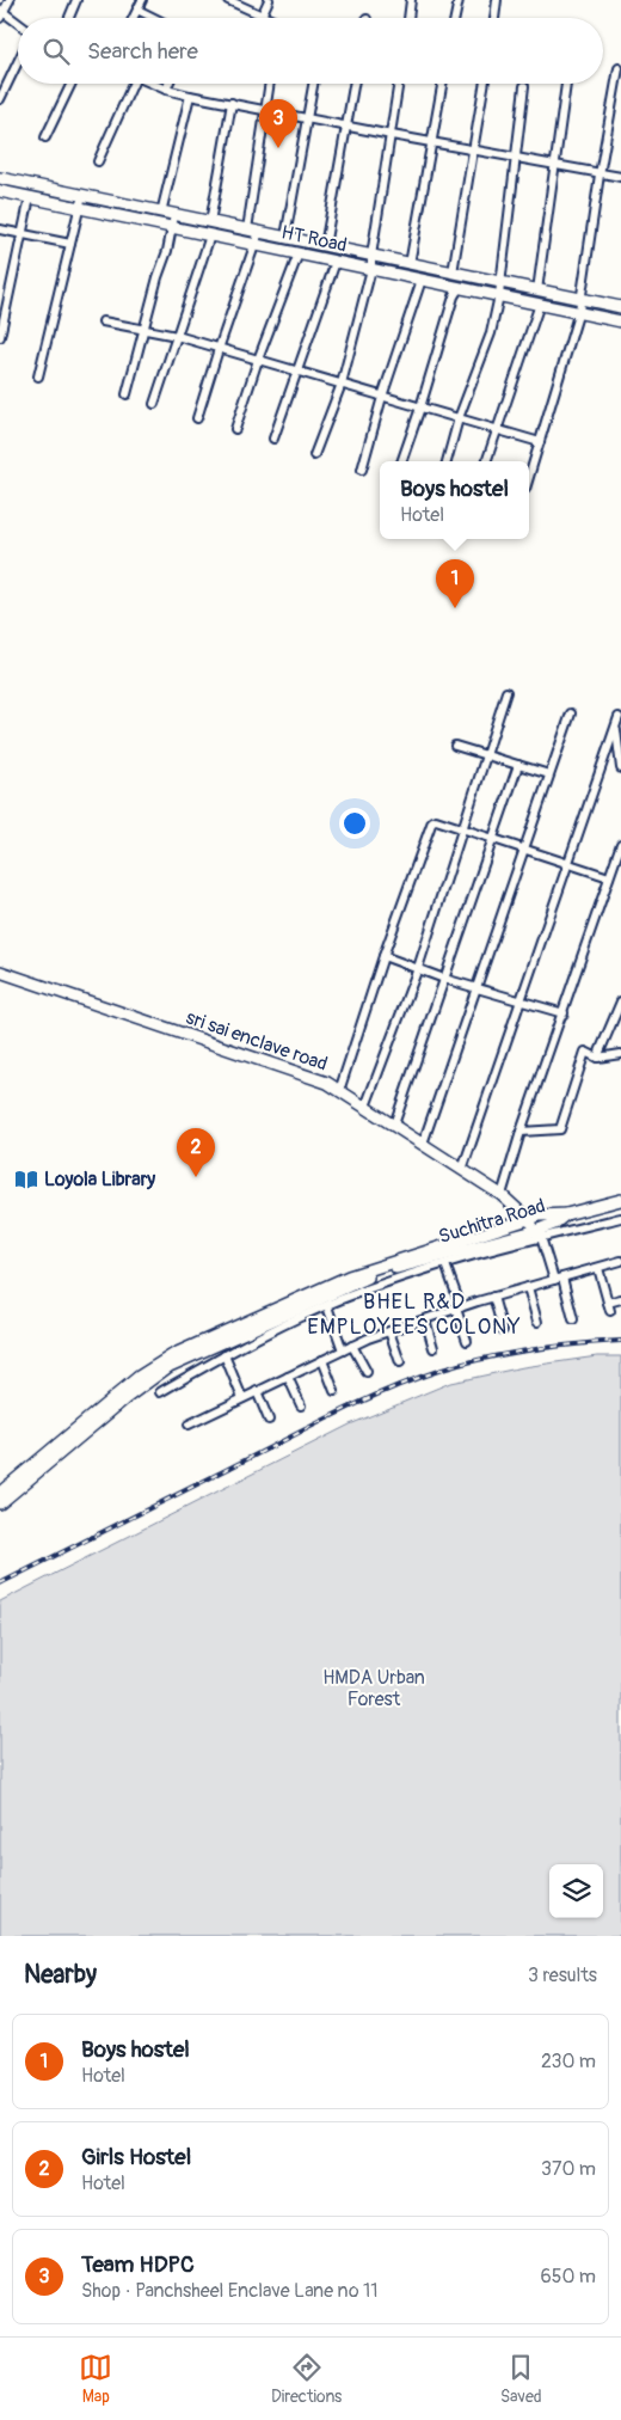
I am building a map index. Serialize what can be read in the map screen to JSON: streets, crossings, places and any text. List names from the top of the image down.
{
  "streets": {
    "street": ["HT Road", "sri sai enclave road", "Suchitra Road"]
  },
  "crossings": [
    ["sri sai enclave road", "Suchitra Road"]
  ],
  "districts": ["BHEL R&D EMPLOYEES COLONY"],
  "parks": ["HMDA Urban Forest"],
  "places": {
    "library": ["Loyola Library"]
  },
  "page": {
    "search": "Search here",
    "pins": ["3", "1", "2"],
    "popup": ["Boys hostel", "Hotel"],
    "heading": ["Nearby", "3 results"],
    "list": [
      {
        "mark": "1",
        "name": "Boys hostel",
        "note": "Hotel",
        "value": "230 m"
      },
      {
        "mark": "2",
        "name": "Girls Hostel",
        "note": "Hotel",
        "value": "370 m"
      },
      {
        "mark": "3",
        "name": "Team HDPC",
        "note": "Shop · Panchsheel Enclave Lane no 11",
        "value": "650 m"
      }
    ],
    "nav": ["Map", "Directions", "Saved"]
  }
}
